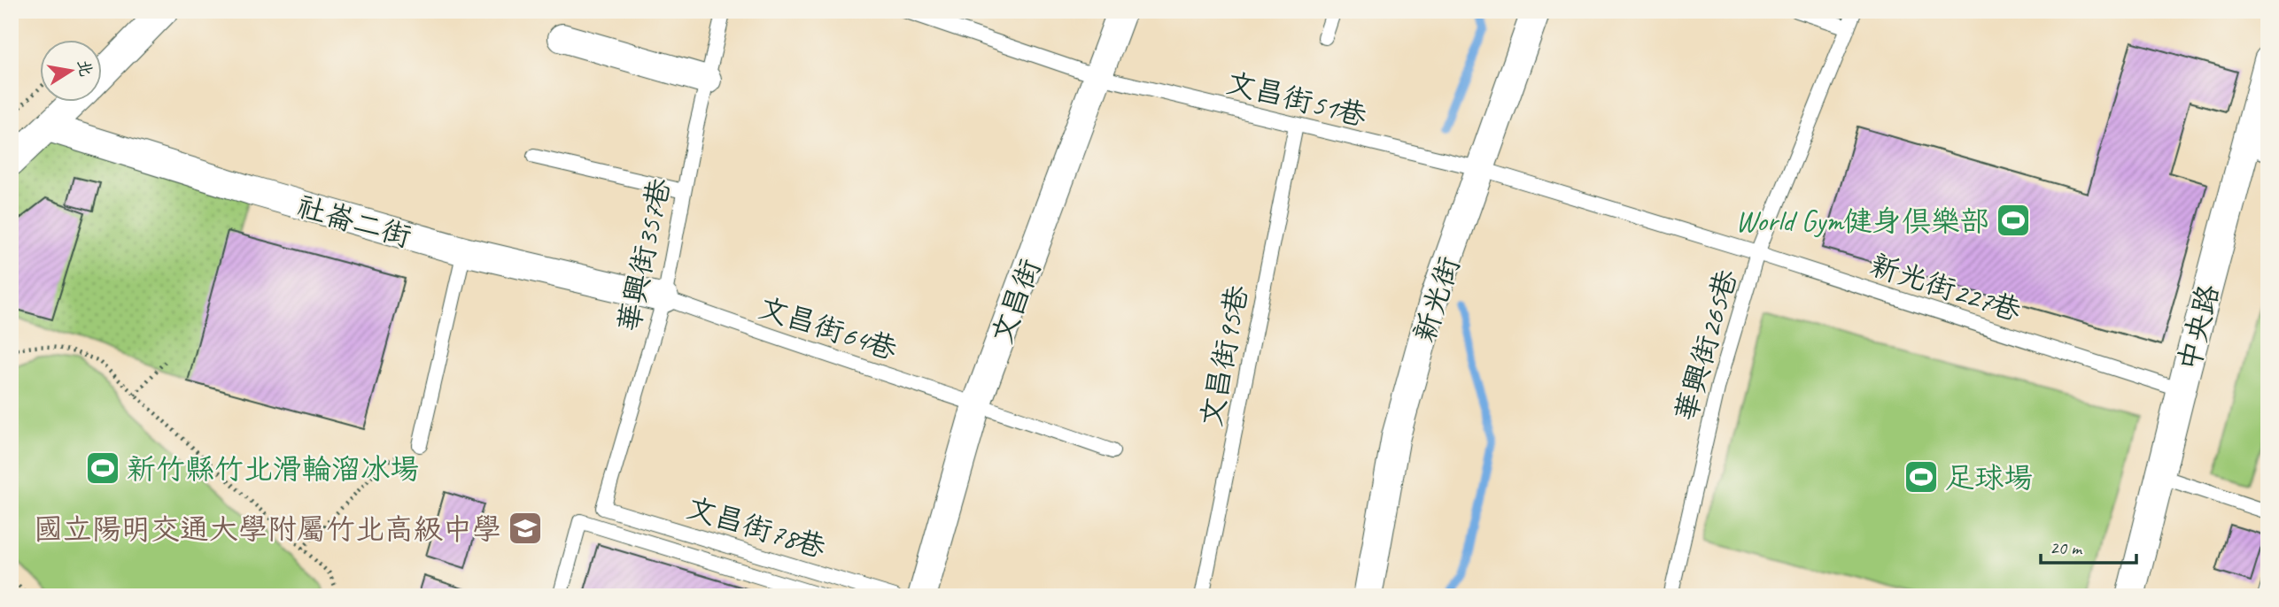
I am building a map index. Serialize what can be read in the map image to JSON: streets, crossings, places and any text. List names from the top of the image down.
{
  "streets": {
    "street": [
      "社崙二街",
      "新光街",
      "文昌街",
      "中央路"
    ],
    "lane": [
      "文昌街51巷",
      "華興街357巷",
      "新光街227巷",
      "文昌街64巷",
      "華興街265巷",
      "文昌街95巷",
      "文昌街78巷"
    ]
  },
  "crossings": [
    ["文昌街51巷", "新光街227巷"],
    ["文昌街51巷", "新光街"],
    ["文昌街51巷", "文昌街"],
    ["文昌街51巷", "文昌街95巷"],
    ["社崙二街", "華興街357巷"],
    ["社崙二街", "文昌街64巷"],
    ["華興街357巷", "文昌街64巷"],
    ["華興街357巷", "文昌街78巷"],
    ["新光街227巷", "新光街"],
    ["新光街227巷", "中央路"],
    ["新光街227巷", "華興街265巷"],
    ["文昌街", "文昌街64巷"]
  ],
  "places": {
    "sports": ["World Gym健身俱樂部", "新竹縣竹北滑輪溜冰場", "足球場"],
    "school or university": ["國立陽明交通大學附屬竹北高級中學"]
  },
  "scale_bar": "20 m",
  "north": "right"
}
